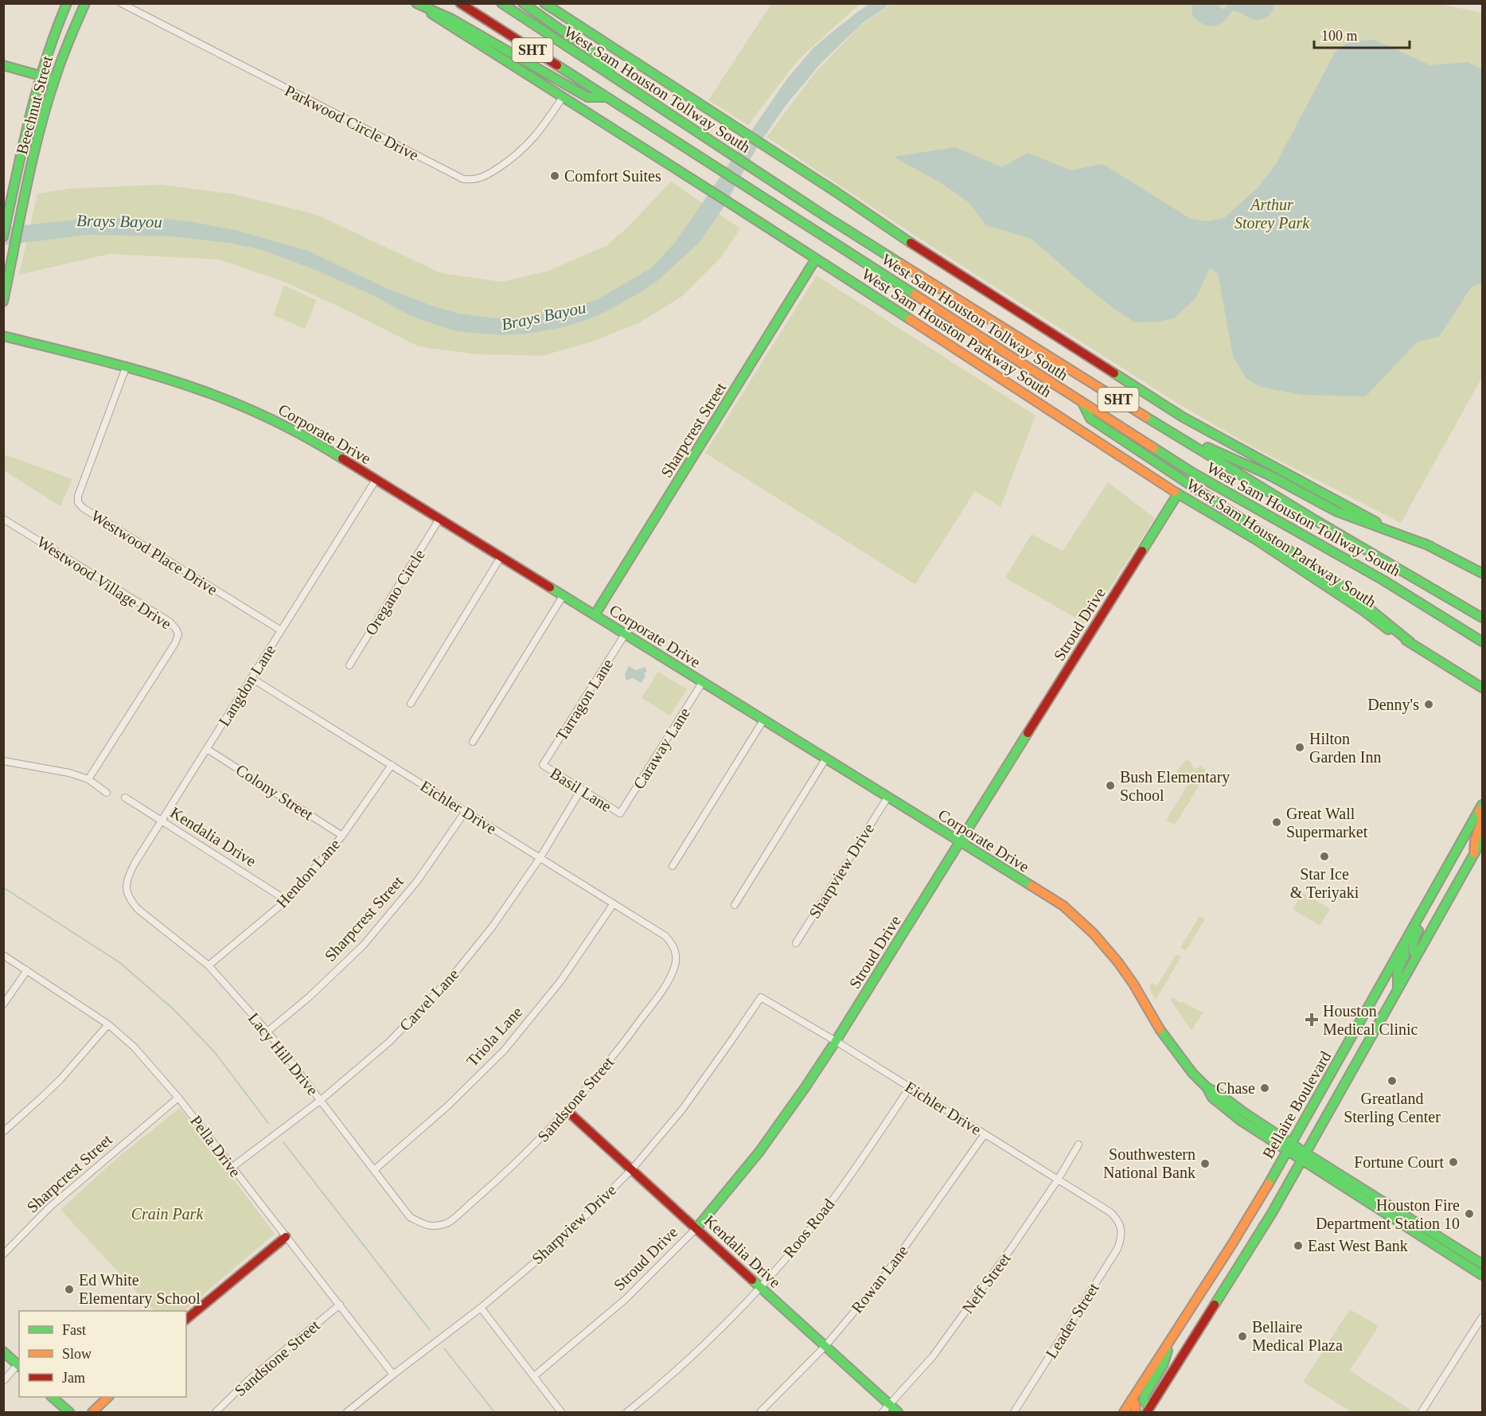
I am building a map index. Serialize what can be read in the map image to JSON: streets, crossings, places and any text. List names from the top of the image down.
{
  "streets": {
    "main road": [
      "SHT",
      "West Sam Houston Tollway South",
      "Beechnut Street",
      "West Sam Houston Parkway South",
      "Sharpcrest Street",
      "Corporate Drive",
      "Stroud Drive",
      "Kendalia Drive",
      "Bellaire Boulevard"
    ],
    "street": [
      "Parkwood Circle Drive",
      "Westwood Place Drive",
      "Westwood Village Drive",
      "Oregano Circle",
      "Langdon Lane",
      "Tarragon Lane",
      "Caraway Lane",
      "Basil Lane",
      "Colony Street",
      "Eichler Drive",
      "Sharpview Drive",
      "Hendon Lane",
      "Carvel Lane",
      "Triola Lane",
      "Lacy Hill Drive",
      "Sandstone Street",
      "Pella Drive",
      "Roos Road",
      "Rowan Lane",
      "Neff Street",
      "Leader Street"
    ]
  },
  "crossings": [
    ["Parkwood Circle Drive", "West Sam Houston Parkway South"],
    ["West Sam Houston Parkway South", "Sharpcrest Street"],
    ["West Sam Houston Parkway South", "Stroud Drive"],
    ["Sharpcrest Street", "Corporate Drive"],
    ["Sharpcrest Street", "Eichler Drive"],
    ["Sharpcrest Street", "Lacy Hill Drive"],
    ["Sharpcrest Street", "Pella Drive"],
    ["Corporate Drive", "Westwood Place Drive"],
    ["Corporate Drive", "Oregano Circle"],
    ["Corporate Drive", "Stroud Drive"],
    ["Corporate Drive", "Langdon Lane"],
    ["Corporate Drive", "Tarragon Lane"],
    ["Corporate Drive", "Caraway Lane"],
    ["Corporate Drive", "Sharpview Drive"],
    ["Corporate Drive", "Bellaire Boulevard"],
    ["Westwood Place Drive", "Langdon Lane"],
    ["Stroud Drive", "Eichler Drive"],
    ["Stroud Drive", "Kendalia Drive"],
    ["Langdon Lane", "Colony Street"],
    ["Langdon Lane", "Eichler Drive"],
    ["Langdon Lane", "Kendalia Drive"],
    ["Langdon Lane", "Lacy Hill Drive"],
    ["Tarragon Lane", "Basil Lane"],
    ["Caraway Lane", "Basil Lane"],
    ["Basil Lane", "Carvel Lane"],
    ["Colony Street", "Hendon Lane"],
    ["Eichler Drive", "Sharpview Drive"],
    ["Eichler Drive", "Hendon Lane"],
    ["Eichler Drive", "Carvel Lane"],
    ["Eichler Drive", "Triola Lane"],
    ["Eichler Drive", "Sandstone Street"],
    ["Eichler Drive", "Roos Road"],
    ["Eichler Drive", "Rowan Lane"],
    ["Eichler Drive", "Neff Street"],
    ["Eichler Drive", "Leader Street"],
    ["Kendalia Drive", "Sharpview Drive"],
    ["Kendalia Drive", "Hendon Lane"],
    ["Kendalia Drive", "Sandstone Street"],
    ["Kendalia Drive", "Roos Road"],
    ["Kendalia Drive", "Rowan Lane"],
    ["Kendalia Drive", "Neff Street"],
    ["Sharpview Drive", "Pella Drive"],
    ["Hendon Lane", "Lacy Hill Drive"],
    ["Carvel Lane", "Lacy Hill Drive"],
    ["Carvel Lane", "Pella Drive"],
    ["Triola Lane", "Lacy Hill Drive"],
    ["Lacy Hill Drive", "Sandstone Street"],
    ["Sandstone Street", "Pella Drive"]
  ],
  "water": ["Brays Bayou"],
  "parks": ["Arthur Storey Park", "Crain Park"],
  "places": {
    "other": [
      "Comfort Suites",
      "Denny's",
      "Hilton Garden Inn",
      "Bush Elementary School",
      "Great Wall Supermarket",
      "Star Ice & Teriyaki",
      "Greatland Sterling Center",
      "Chase",
      "Fortune Court",
      "Southwestern National Bank",
      "Houston Fire Department Station 10",
      "East West Bank",
      "Ed White Elementary School",
      "Bellaire Medical Plaza"
    ],
    "health": ["Houston Medical Clinic"]
  },
  "legend": ["Fast", "Slow", "Jam"],
  "scale_bar": "100 m"
}
